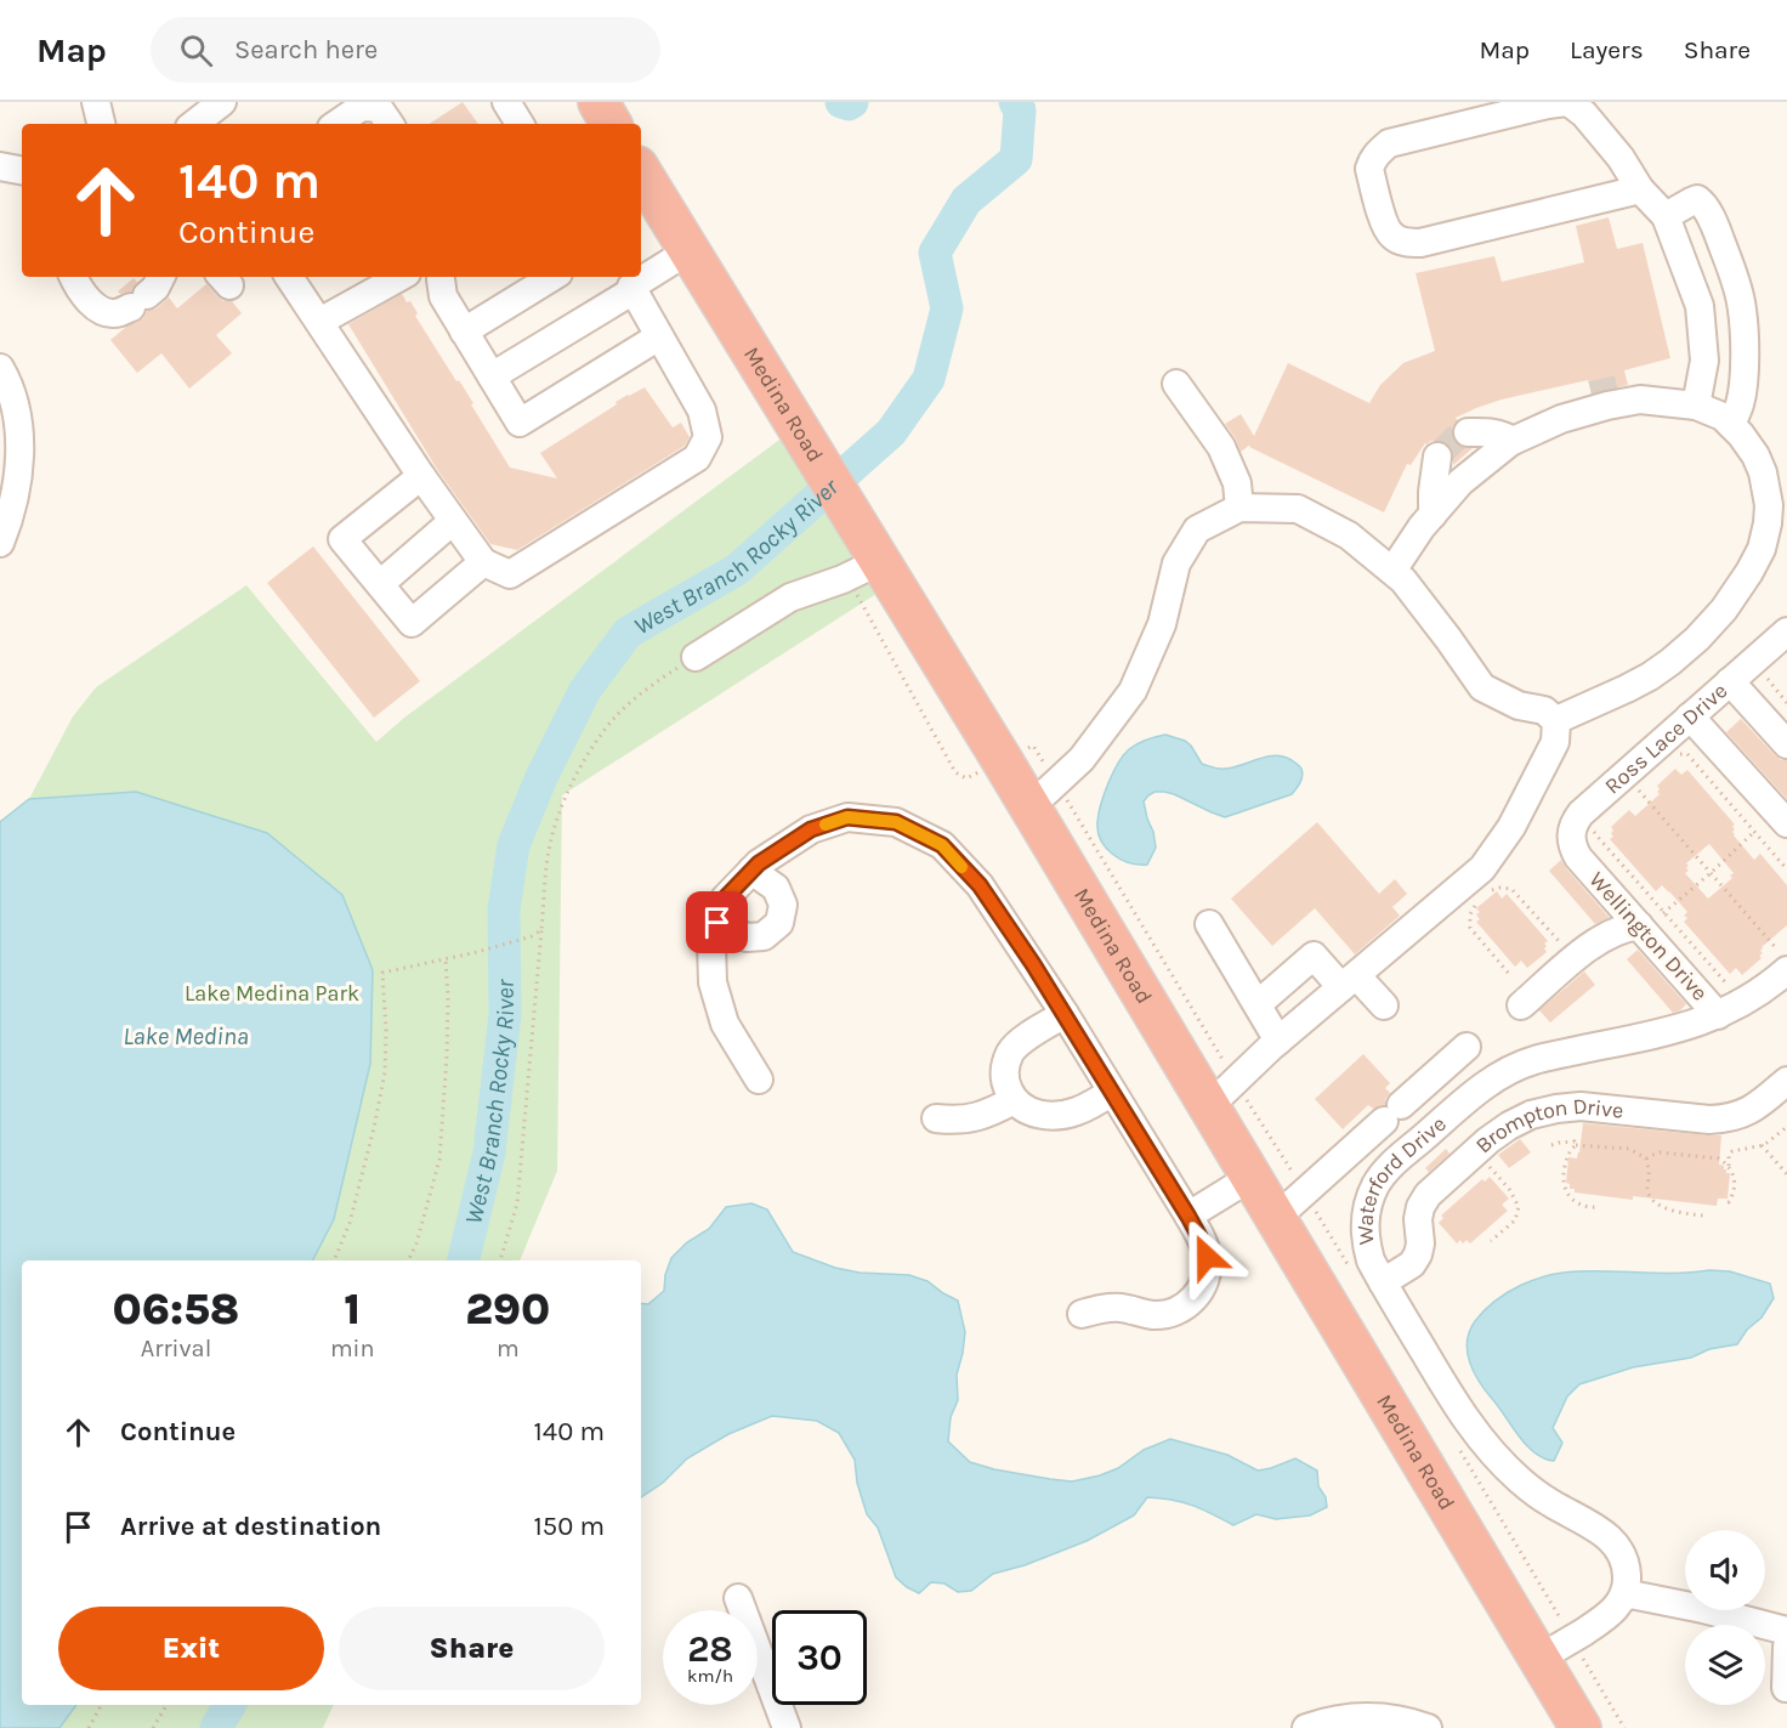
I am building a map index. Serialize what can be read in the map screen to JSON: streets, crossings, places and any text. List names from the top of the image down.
{
  "streets": {
    "highway": ["Medina Road"],
    "street": [
      "Ross Lace Drive",
      "Wellington Drive",
      "Brompton Drive",
      "Waterford Drive"
    ]
  },
  "crossings": [
    ["Ross Lace Drive", "Wellington Drive"],
    ["Wellington Drive", "Waterford Drive"],
    ["Brompton Drive", "Waterford Drive"]
  ],
  "water": ["West Branch Rocky River", "Lake Medina"],
  "parks": ["Lake Medina Park"],
  "page": {
    "header": "Map",
    "search": "Search here",
    "nav": ["Map", "Layers", "Share"],
    "turn": ["140 m", "Continue"],
    "eta": [
      "06:58",
      "Arrival",
      "1",
      "min",
      "290",
      "m"
    ],
    "list": [
      {
        "name": "Continue",
        "value": "140 m"
      },
      {
        "name": "Arrive at destination",
        "value": "150 m"
      }
    ],
    "buttons": ["Exit", "Share"],
    "speed": "28 km/h",
    "limit": "30"
  }
}
